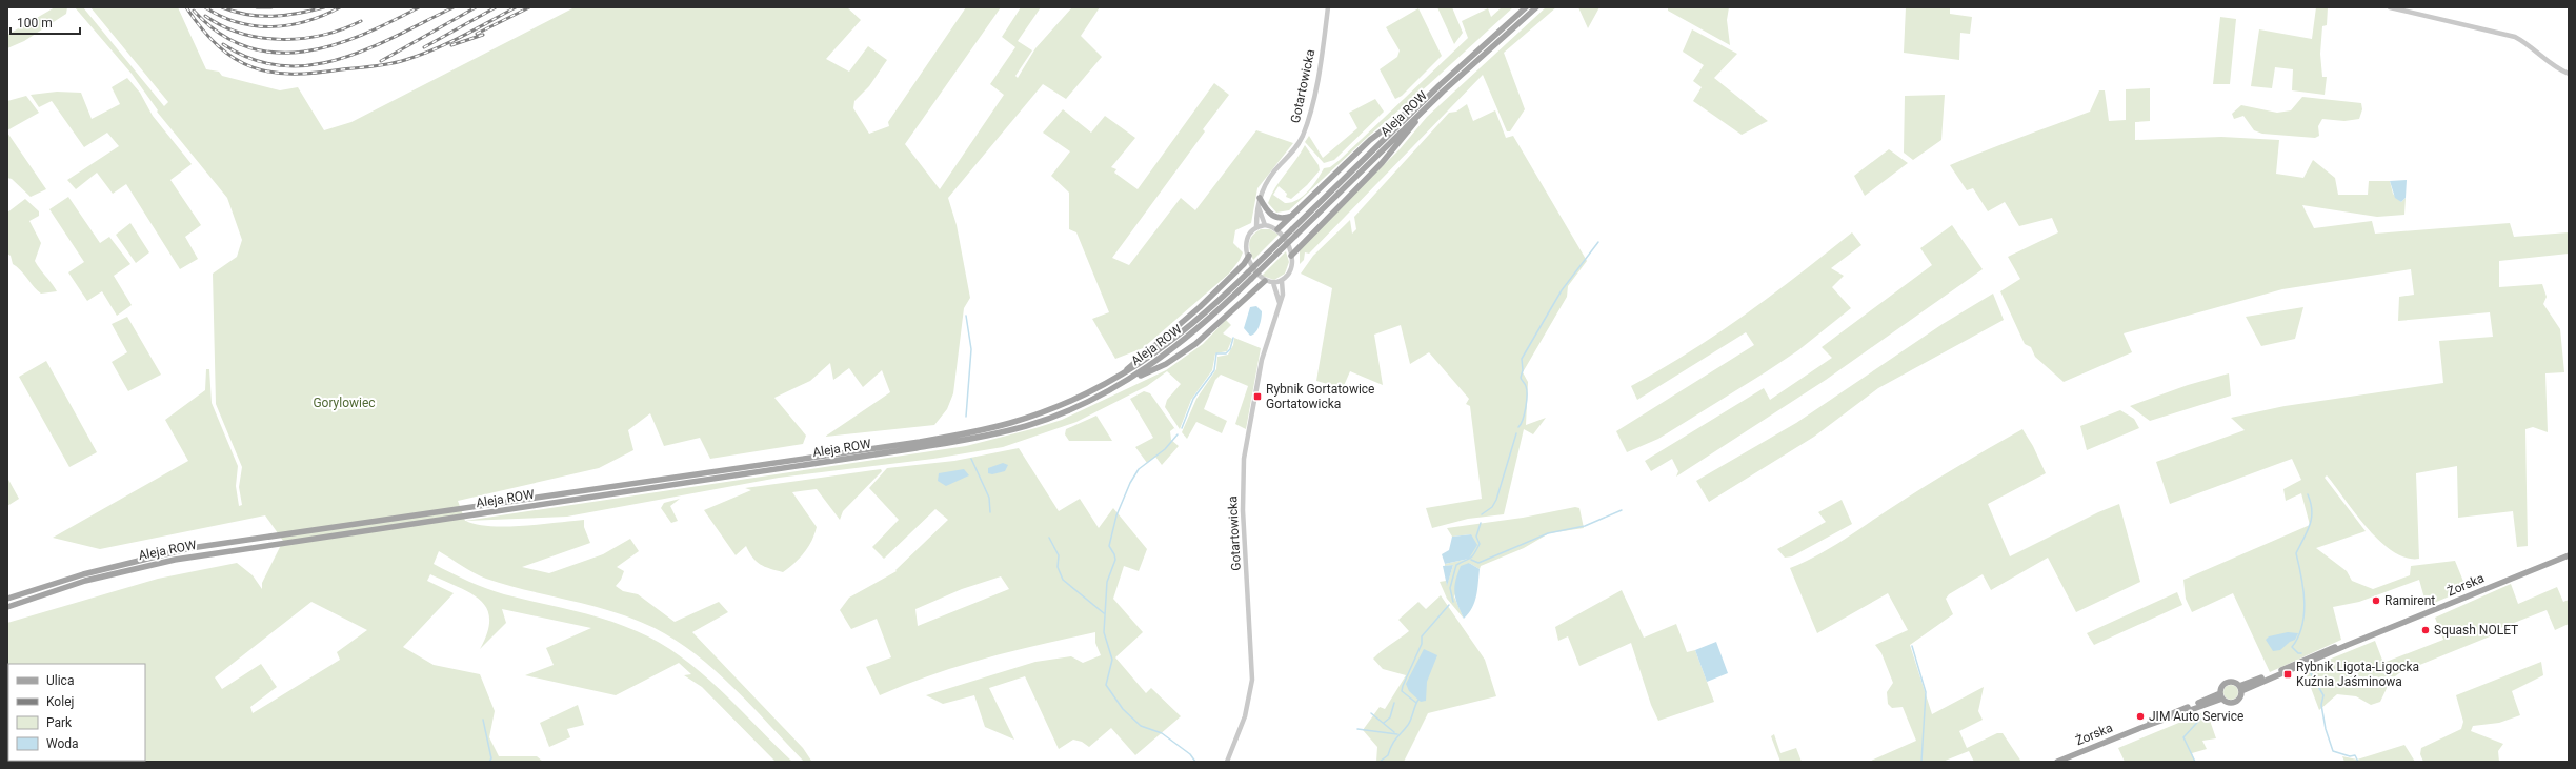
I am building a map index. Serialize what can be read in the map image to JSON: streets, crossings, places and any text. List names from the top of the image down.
{
  "streets": {
    "main road": ["Aleja ROW", "Żorska"],
    "street": ["Gotartowicka"]
  },
  "parks": ["Gorylowiec"],
  "places": {
    "transit": ["Rybnik Gortatowice Gortatowicka", "Rybnik Ligota-Ligocka Kuźnia Jaśminowa"],
    "other": ["Ramirent", "Squash NOLET", "JIM Auto Service"]
  },
  "legend": [
    "Ulica",
    "Kolej",
    "Park",
    "Woda"
  ],
  "scale_bar": "100 m"
}
